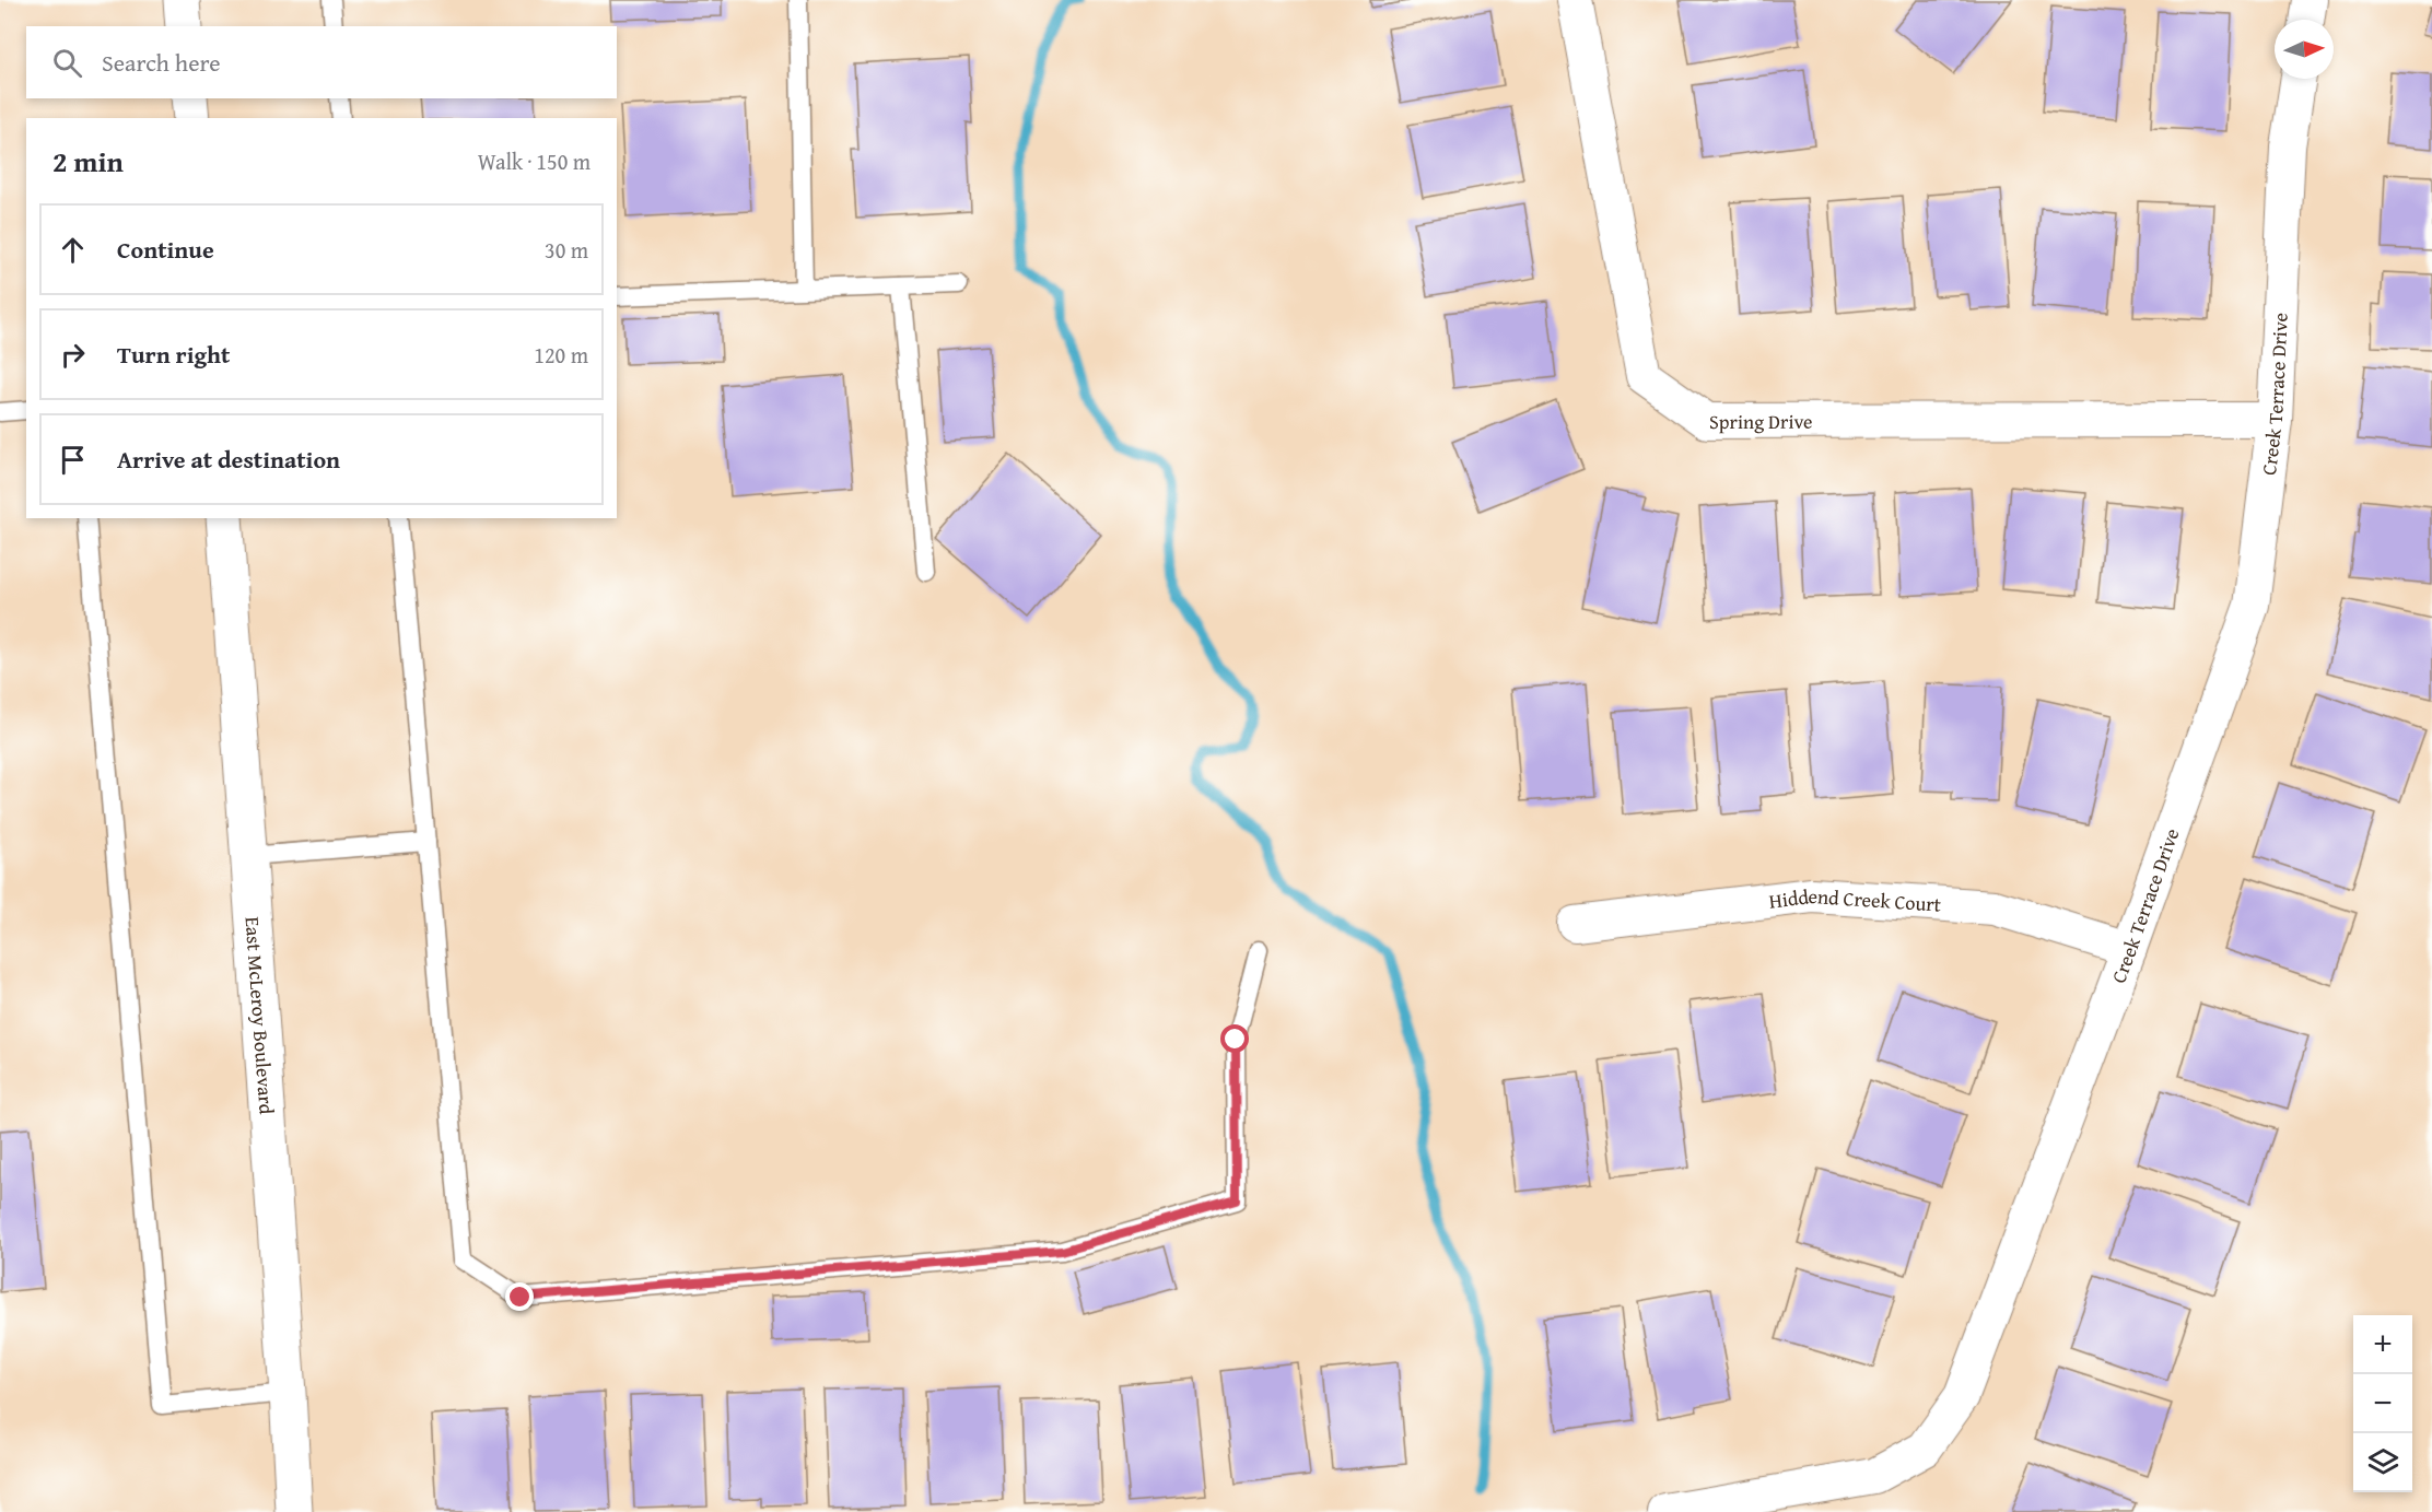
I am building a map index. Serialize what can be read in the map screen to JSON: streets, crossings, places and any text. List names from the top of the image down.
{
  "streets": {
    "main road": ["East McLeroy Boulevard"],
    "street": ["Creek Terrace Drive", "Spring Drive", "Hiddend Creek Court"]
  },
  "crossings": [
    ["Creek Terrace Drive", "Spring Drive"],
    ["Creek Terrace Drive", "Hiddend Creek Court"]
  ],
  "north": "right",
  "page": {
    "search": "Search here",
    "heading": ["2 min", "Walk · 150 m"],
    "list": [
      ["Continue", "30 m"],
      ["Turn right", "120 m"],
      "Arrive at destination"
    ],
    "map_buttons": ["+", "−"]
  }
}
